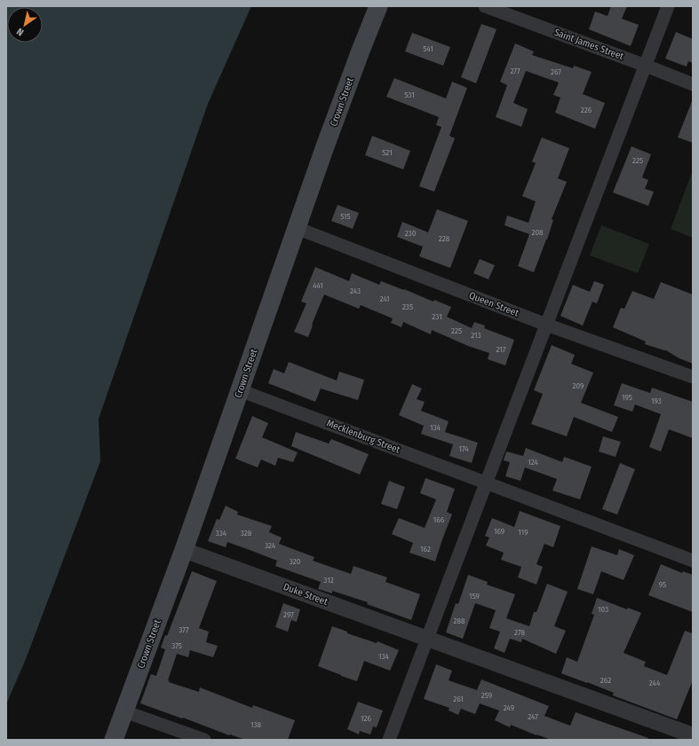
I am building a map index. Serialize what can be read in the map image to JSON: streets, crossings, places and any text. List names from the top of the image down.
{
  "streets": {
    "main road": ["Crown Street"],
    "street": [
      "Saint James Street",
      "Queen Street",
      "Mecklenburg Street",
      "Duke Street"
    ]
  },
  "crossings": [
    ["Crown Street", "Queen Street"],
    ["Crown Street", "Mecklenburg Street"],
    ["Crown Street", "Duke Street"]
  ],
  "house_numbers": [
    "541",
    "277",
    "267",
    "531",
    "226",
    "521",
    "225",
    "515",
    "208",
    "230",
    "228",
    "441",
    "243",
    "241",
    "235",
    "231",
    "225",
    "213",
    "217",
    "209",
    "195",
    "193",
    "134",
    "174",
    "124",
    "166",
    "169",
    "119",
    "334",
    "328",
    "324",
    "162",
    "320",
    "312",
    "95",
    "159",
    "103",
    "297",
    "288",
    "377",
    "278",
    "375",
    "134",
    "262",
    "244",
    "259",
    "261",
    "249",
    "247",
    "126",
    "138"
  ],
  "north": "bottom left"
}
